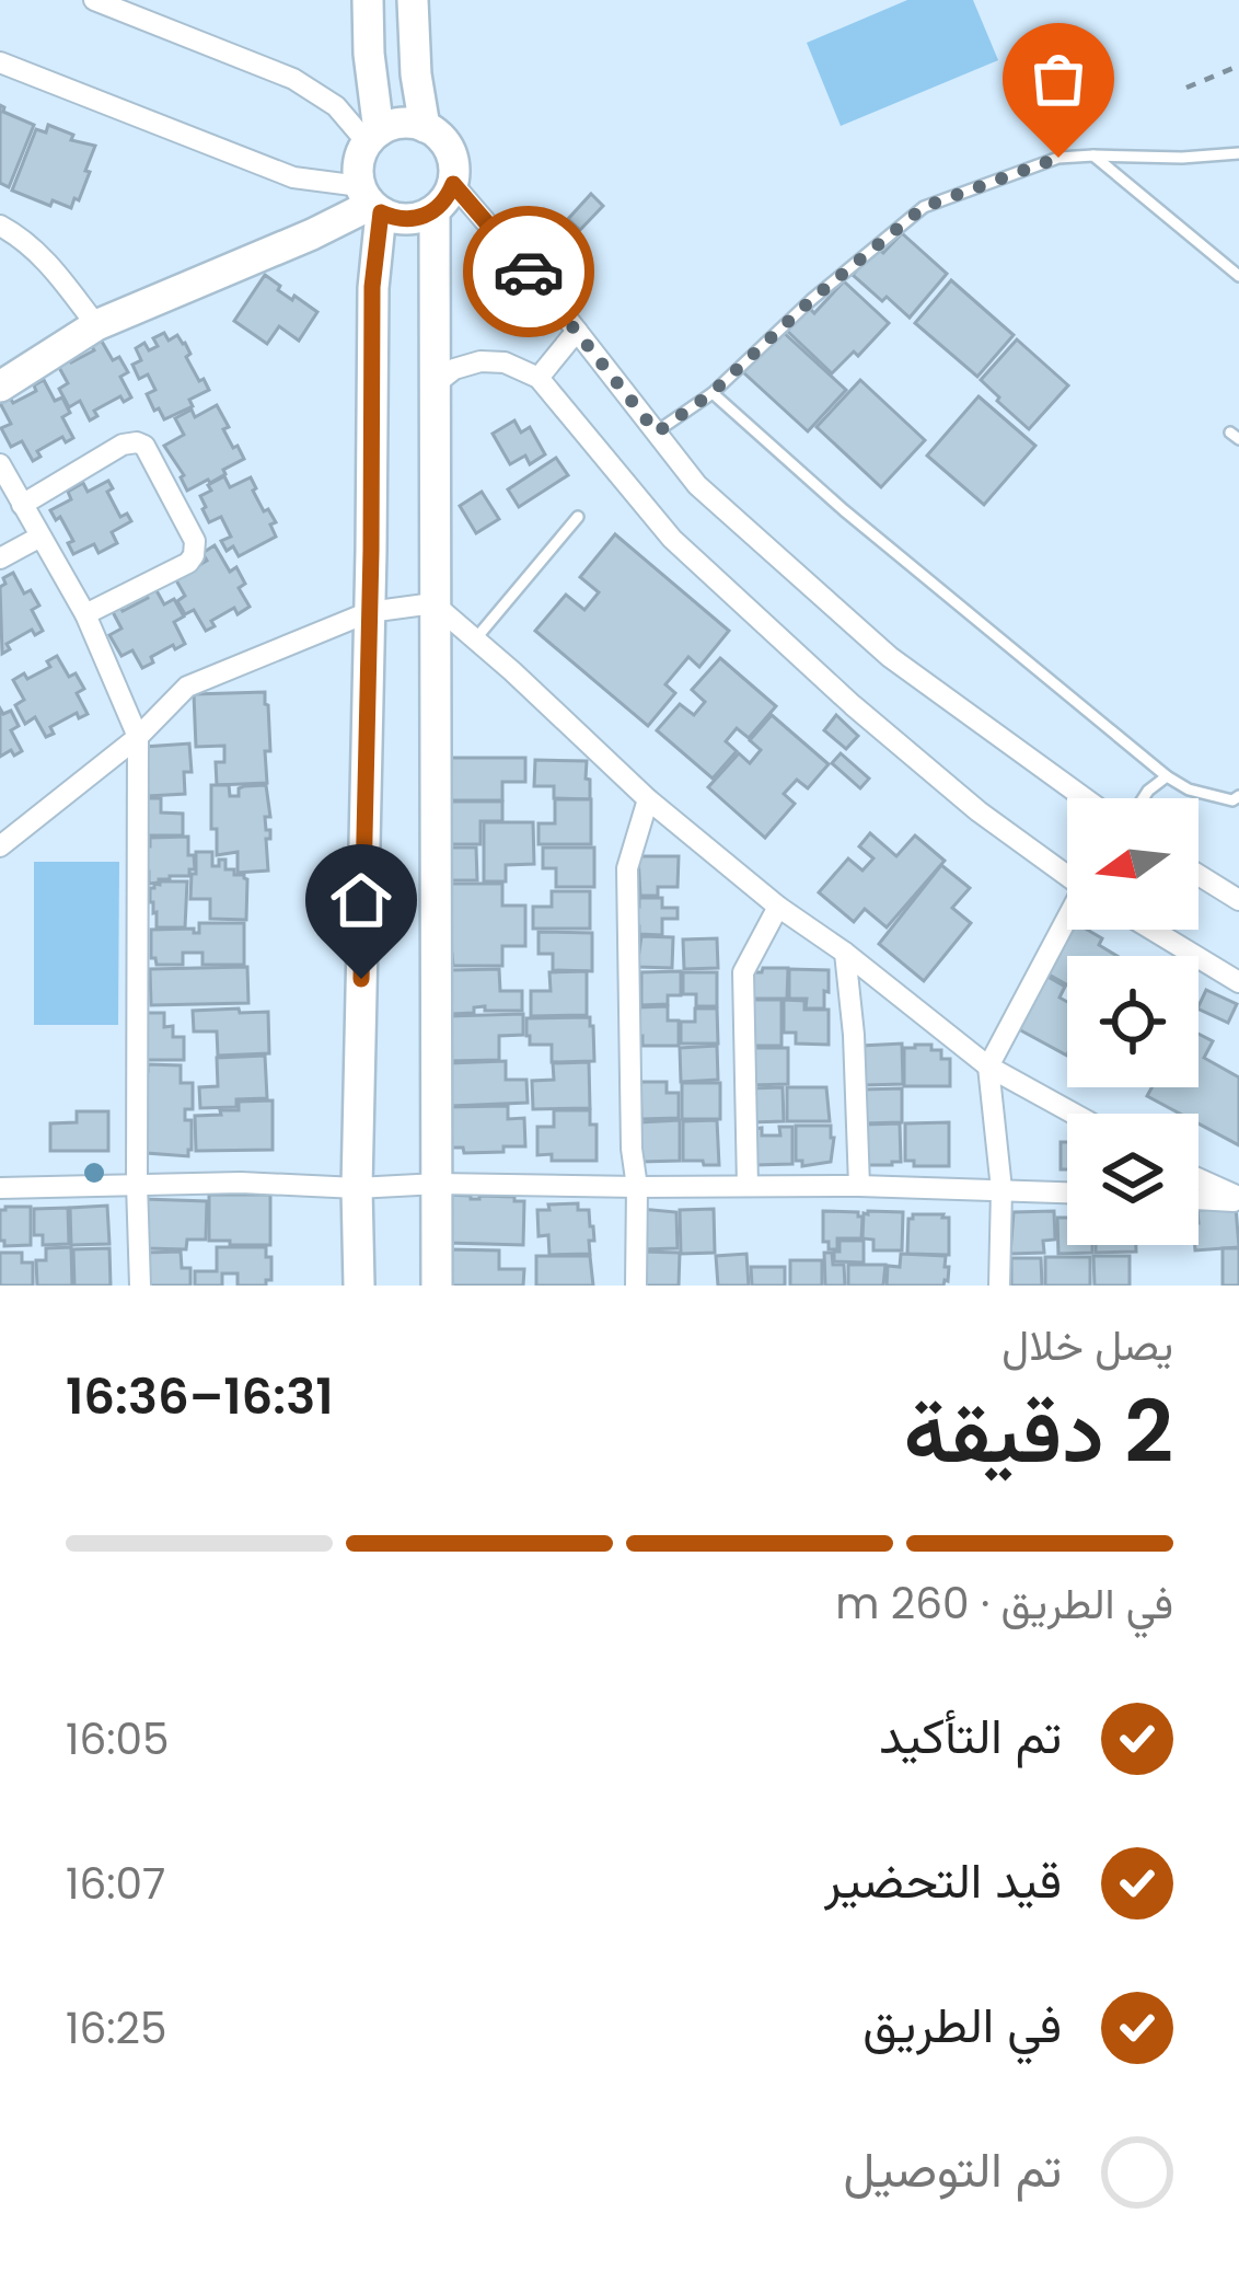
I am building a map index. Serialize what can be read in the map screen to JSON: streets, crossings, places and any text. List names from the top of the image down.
{
  "north": "left",
  "page": {
    "heading": ["2 دقيقة", "يصل خلال", "16:31–16:36"],
    "bar": "في الطريق · 260 m",
    "list": [
      ["تم التأكيد", "16:05"],
      ["قيد التحضير", "16:07"],
      ["في الطريق", "16:25"],
      "تم التوصيل"
    ]
  }
}
